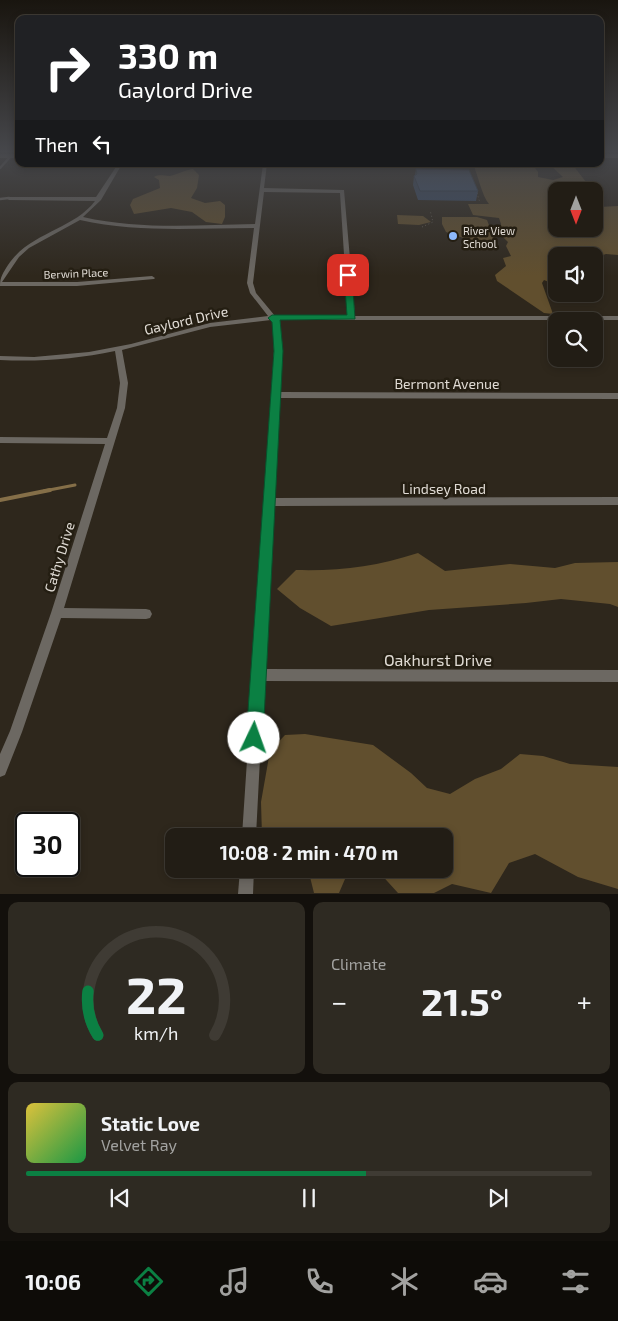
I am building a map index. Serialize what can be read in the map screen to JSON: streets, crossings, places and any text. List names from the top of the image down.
{
  "streets": {
    "street": [
      "Berwin Place",
      "Gaylord Drive",
      "Bermont Avenue",
      "Lindsey Road",
      "Cathy Drive",
      "Oakhurst Drive"
    ]
  },
  "crossings": [
    ["Gaylord Drive", "Cathy Drive"]
  ],
  "places": ["River View School"],
  "north": "bottom",
  "page": {
    "turn": ["330 m", "Gaylord Drive"],
    "then": "Then",
    "limit": "30",
    "trip": "10:08 · 2 min · 470 m",
    "tile": "Climate",
    "heat": ["−", "21.5°", "+"],
    "song": ["Static Love", "Velvet Ray"],
    "tabs": "10:06",
    "gauge": ["22", "km/h"]
  }
}
